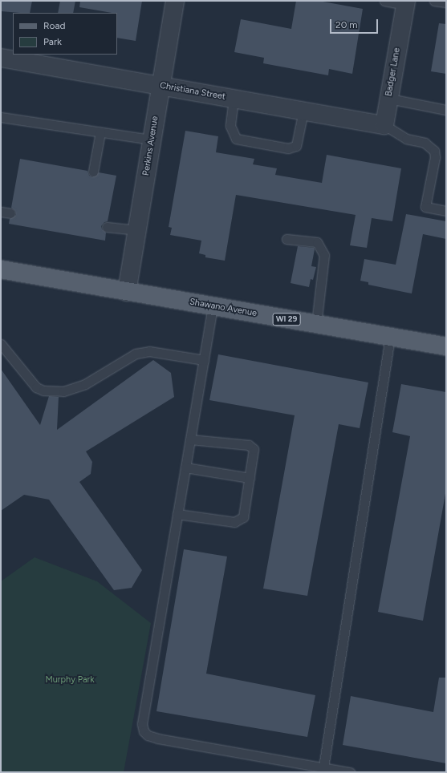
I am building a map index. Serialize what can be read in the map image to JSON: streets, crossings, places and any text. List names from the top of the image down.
{
  "streets": {
    "main road": ["Shawano Avenue", "WI 29"],
    "street": ["Badger Lane", "Christiana Street", "Perkins Avenue"]
  },
  "crossings": [
    ["Badger Lane", "Christiana Street"],
    ["Christiana Street", "Perkins Avenue"],
    ["Perkins Avenue", "Shawano Avenue"]
  ],
  "parks": ["Murphy Park"],
  "legend": ["Road", "Park"],
  "scale_bar": "20 m"
}
